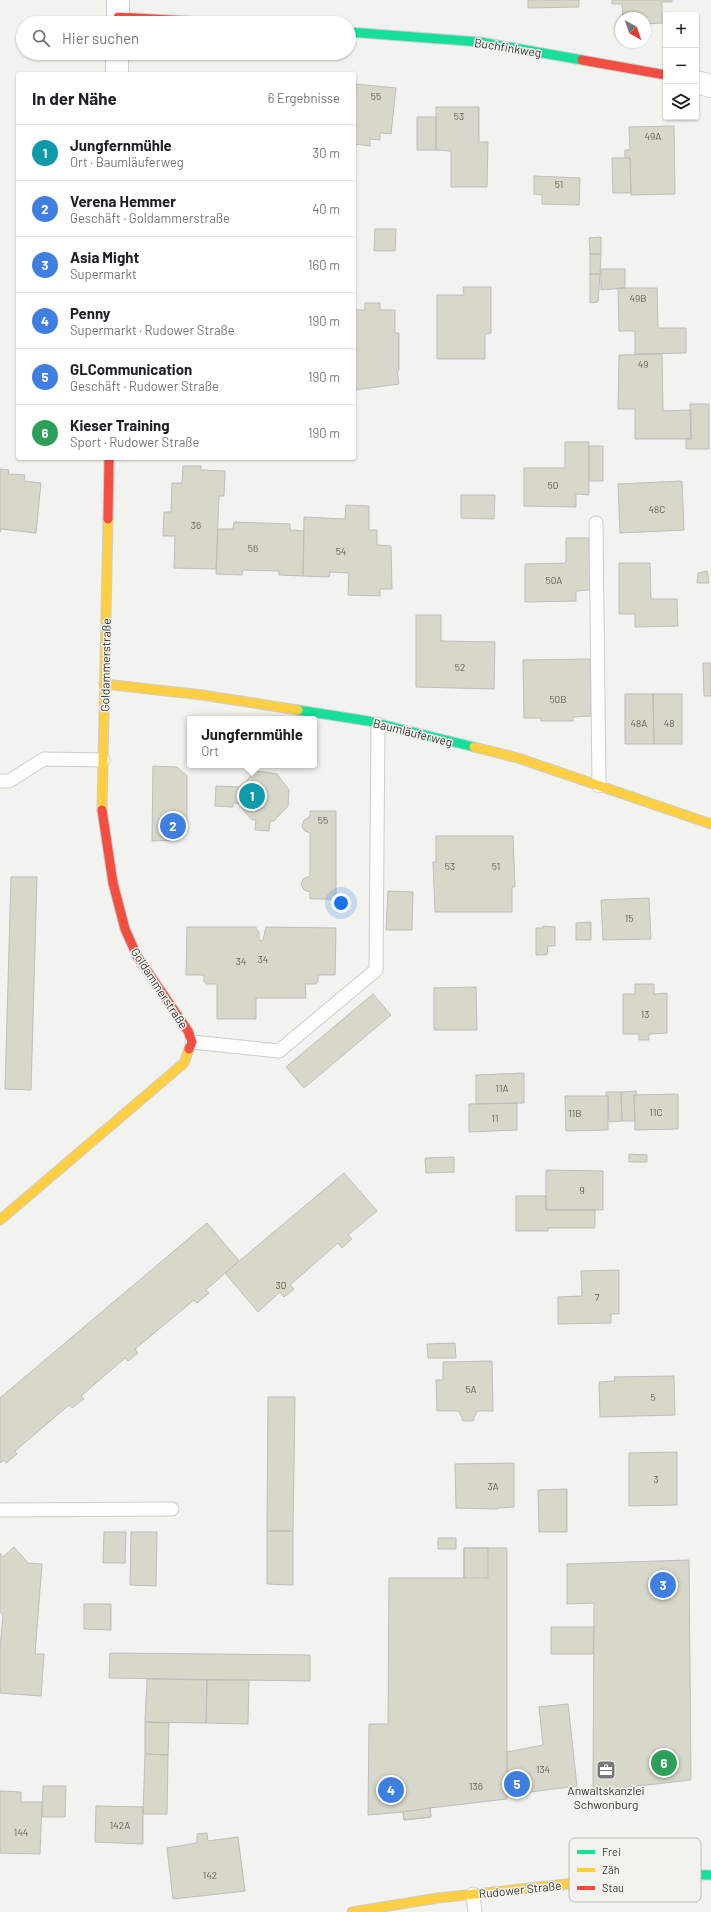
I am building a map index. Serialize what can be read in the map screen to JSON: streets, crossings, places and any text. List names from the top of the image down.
{
  "streets": {
    "street": [
      "Buchfinkweg",
      "Goldammerstraße",
      "Baumläuferweg",
      "Rudower Straße"
    ]
  },
  "crossings": [
    ["Goldammerstraße", "Baumläuferweg"]
  ],
  "places": {
    "office": ["Anwaltskanzlei Schwonburg"]
  },
  "house_numbers": [
    "55",
    "53",
    "49A",
    "51",
    "49B",
    "49",
    "50",
    "48C",
    "36",
    "56",
    "54",
    "50A",
    "52",
    "50B",
    "48A",
    "48",
    "55",
    "53",
    "51",
    "15",
    "34",
    "34",
    "13",
    "11A",
    "11C",
    "11B",
    "11",
    "9",
    "30",
    "7",
    "5A",
    "5",
    "3",
    "3A",
    "134",
    "136",
    "142A",
    "144",
    "142"
  ],
  "legend": ["Frei", "Zäh", "Stau"],
  "north": "bottom right",
  "page": {
    "map_buttons": ["+", "−"],
    "search": "Hier suchen",
    "heading": ["In der Nähe", "6 Ergebnisse"],
    "list": [
      {
        "mark": "1",
        "name": "Jungfernmühle",
        "note": "Ort · Baumläuferweg",
        "value": "30 m"
      },
      {
        "mark": "2",
        "name": "Verena Hemmer",
        "note": "Geschäft · Goldammerstraße",
        "value": "40 m"
      },
      {
        "mark": "3",
        "name": "Asia Might",
        "note": "Supermarkt",
        "value": "160 m"
      },
      {
        "mark": "4",
        "name": "Penny",
        "note": "Supermarkt · Rudower Straße",
        "value": "190 m"
      },
      {
        "mark": "5",
        "name": "GLCommunication",
        "note": "Geschäft · Rudower Straße",
        "value": "190 m"
      },
      {
        "mark": "6",
        "name": "Kieser Training",
        "note": "Sport · Rudower Straße",
        "value": "190 m"
      }
    ],
    "popup": ["Jungfernmühle", "Ort"],
    "pins": [
      "1",
      "2",
      "3",
      "6",
      "5",
      "4"
    ]
  }
}
